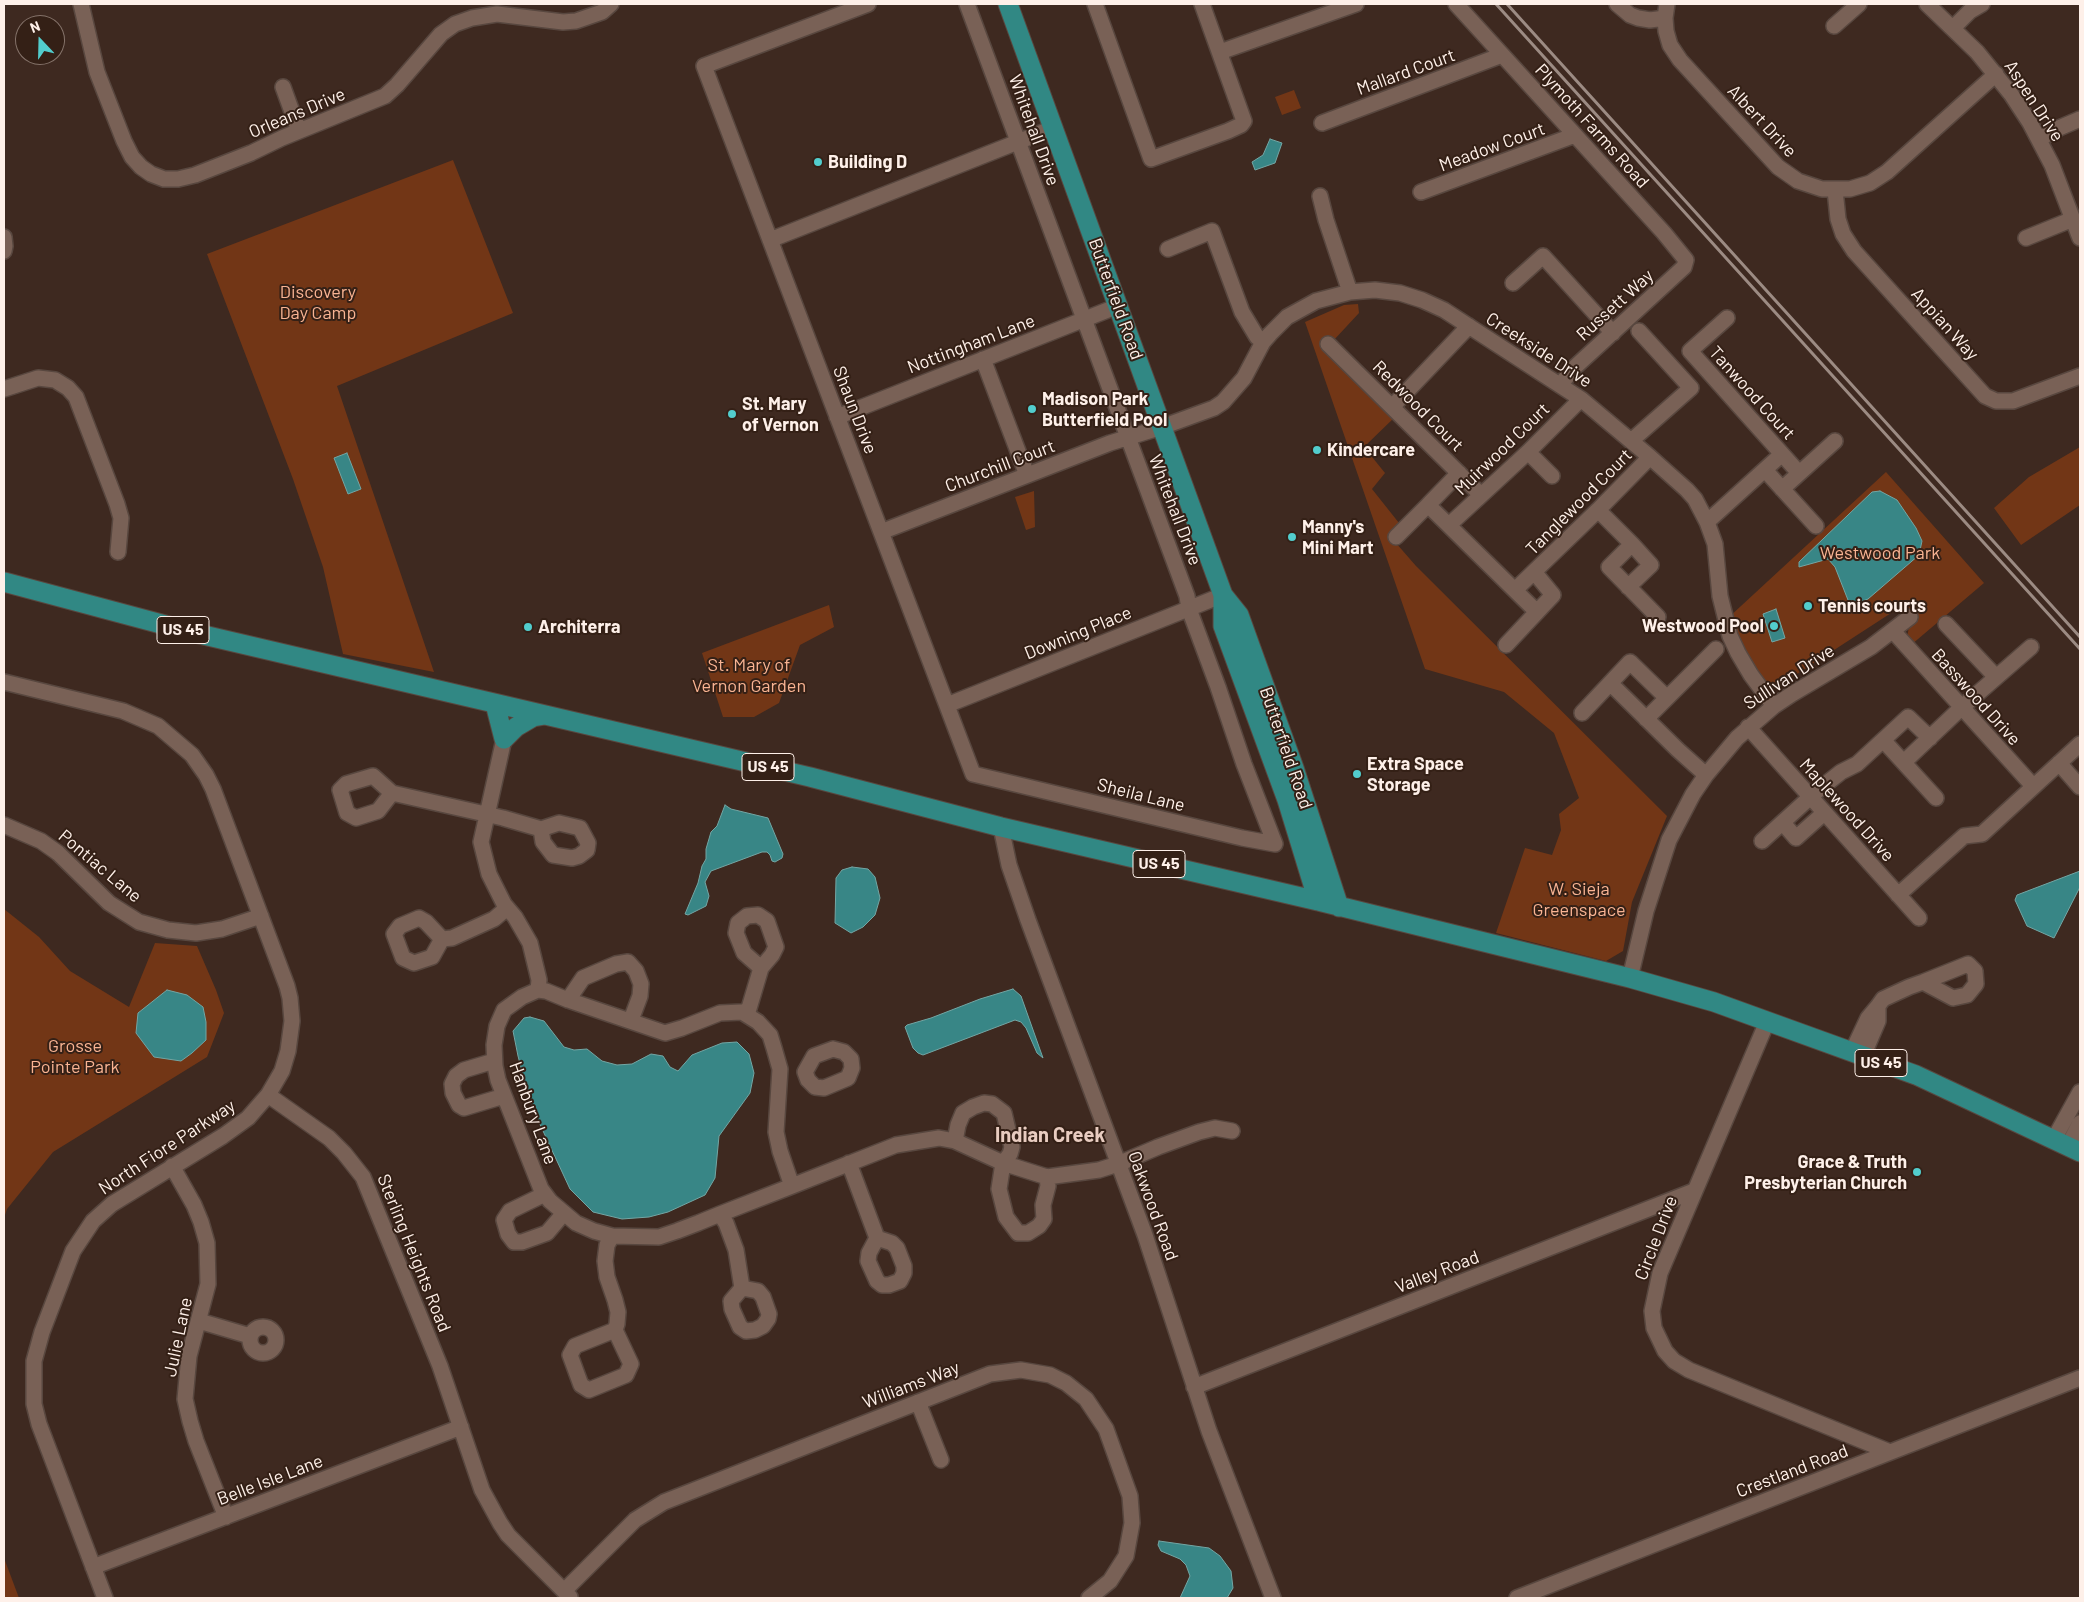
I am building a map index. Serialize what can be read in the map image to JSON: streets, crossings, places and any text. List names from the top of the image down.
{
  "streets": {
    "main road": ["Butterfield Road", "US 45"],
    "street": [
      "Mallard Court",
      "Aspen Drive",
      "Orleans Drive",
      "Albert Drive",
      "Plymoth Farms Road",
      "Whitehall Drive",
      "Meadow Court",
      "Russett Way",
      "Appian Way",
      "Nottingham Lane",
      "Creekside Drive",
      "Tanwood Court",
      "Redwood Court",
      "Shaun Drive",
      "Muirwood Court",
      "Churchill Court",
      "Tanglewood Court",
      "Downing Place",
      "Sullivan Drive",
      "Basswood Drive",
      "Sheila Lane",
      "Maplewood Drive",
      "Pontiac Lane",
      "Hanbury Lane",
      "North Fiore Parkway",
      "Oakwood Road",
      "Circle Drive",
      "Sterling Heights Road",
      "Valley Road",
      "Julie Lane",
      "Williams Way",
      "Crestland Road",
      "Belle Isle Lane"
    ]
  },
  "crossings": [
    ["Mallard Court", "Plymoth Farms Road"],
    ["Aspen Drive", "Albert Drive"],
    ["Albert Drive", "Appian Way"],
    ["Plymoth Farms Road", "Meadow Court"],
    ["Plymoth Farms Road", "Russett Way"],
    ["Whitehall Drive", "Nottingham Lane"],
    ["Whitehall Drive", "Churchill Court"],
    ["Whitehall Drive", "Downing Place"],
    ["Whitehall Drive", "Sheila Lane"],
    ["Butterfield Road", "Nottingham Lane"],
    ["Butterfield Road", "Creekside Drive"],
    ["Butterfield Road", "Churchill Court"],
    ["Butterfield Road", "US 45"],
    ["Butterfield Road", "Downing Place"],
    ["Russett Way", "Creekside Drive"],
    ["Nottingham Lane", "Shaun Drive"],
    ["Creekside Drive", "Muirwood Court"],
    ["Creekside Drive", "Churchill Court"],
    ["Creekside Drive", "Tanglewood Court"],
    ["Creekside Drive", "Sullivan Drive"],
    ["Redwood Court", "Muirwood Court"],
    ["Shaun Drive", "Churchill Court"],
    ["Shaun Drive", "Downing Place"],
    ["Shaun Drive", "Sheila Lane"],
    ["US 45", "Sullivan Drive"],
    ["US 45", "Oakwood Road"],
    ["US 45", "Circle Drive"],
    ["Sullivan Drive", "Basswood Drive"],
    ["Sullivan Drive", "Maplewood Drive"],
    ["Pontiac Lane", "North Fiore Parkway"],
    ["Hanbury Lane", "Oakwood Road"],
    ["North Fiore Parkway", "Sterling Heights Road"],
    ["North Fiore Parkway", "Julie Lane"],
    ["North Fiore Parkway", "Belle Isle Lane"],
    ["Oakwood Road", "Valley Road"],
    ["Circle Drive", "Valley Road"],
    ["Circle Drive", "Crestland Road"],
    ["Sterling Heights Road", "Williams Way"],
    ["Sterling Heights Road", "Belle Isle Lane"],
    ["Julie Lane", "Belle Isle Lane"]
  ],
  "districts": ["Indian Creek"],
  "parks": [
    "Discovery Day Camp",
    "Westwood Park",
    "St. Mary of Vernon Garden",
    "W. Sieja Greenspace",
    "Grosse Pointe Park"
  ],
  "places": [
    "Building D",
    "Madison Park Butterfield Pool",
    "St. Mary of Vernon",
    "Kindercare",
    "Manny's Mini Mart",
    "Tennis courts",
    "Westwood Pool",
    "Architerra",
    "Extra Space Storage",
    "Grace & Truth Presbyterian Church"
  ],
  "north": "top"
}
